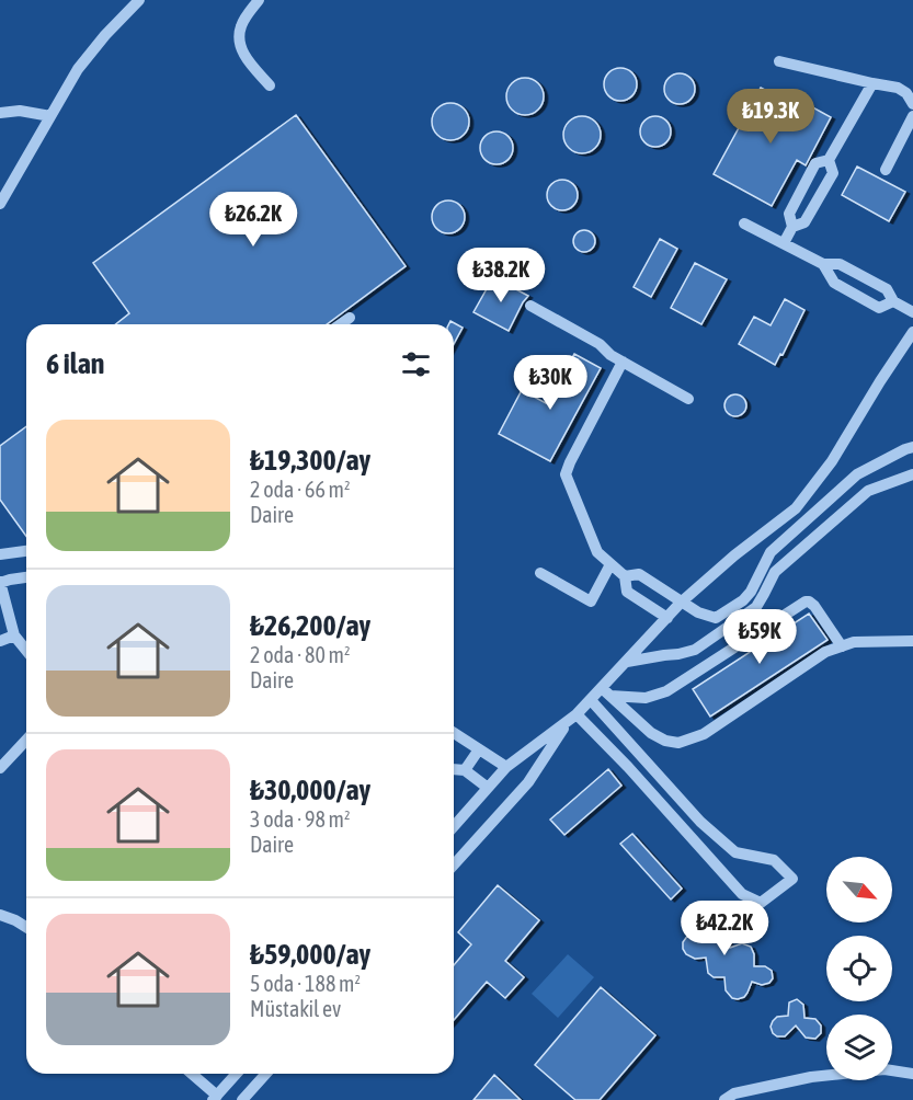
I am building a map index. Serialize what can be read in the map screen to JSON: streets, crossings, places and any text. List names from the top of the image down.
{
  "north": "bottom right",
  "page": {
    "price": [
      "₺19.3K",
      "₺26.2K",
      "₺38.2K",
      "₺30K",
      "₺59K",
      "₺42.2K"
    ],
    "heading": "6 ilan",
    "list": [
      {
        "name": "₺19,300/ay",
        "note": "2 oda · 66 m² · Daire"
      },
      {
        "name": "₺26,200/ay",
        "note": "2 oda · 80 m² · Daire"
      },
      {
        "name": "₺30,000/ay",
        "note": "3 oda · 98 m² · Daire"
      },
      {
        "name": "₺59,000/ay",
        "note": "5 oda · 188 m² · Müstakil ev"
      }
    ]
  }
}
